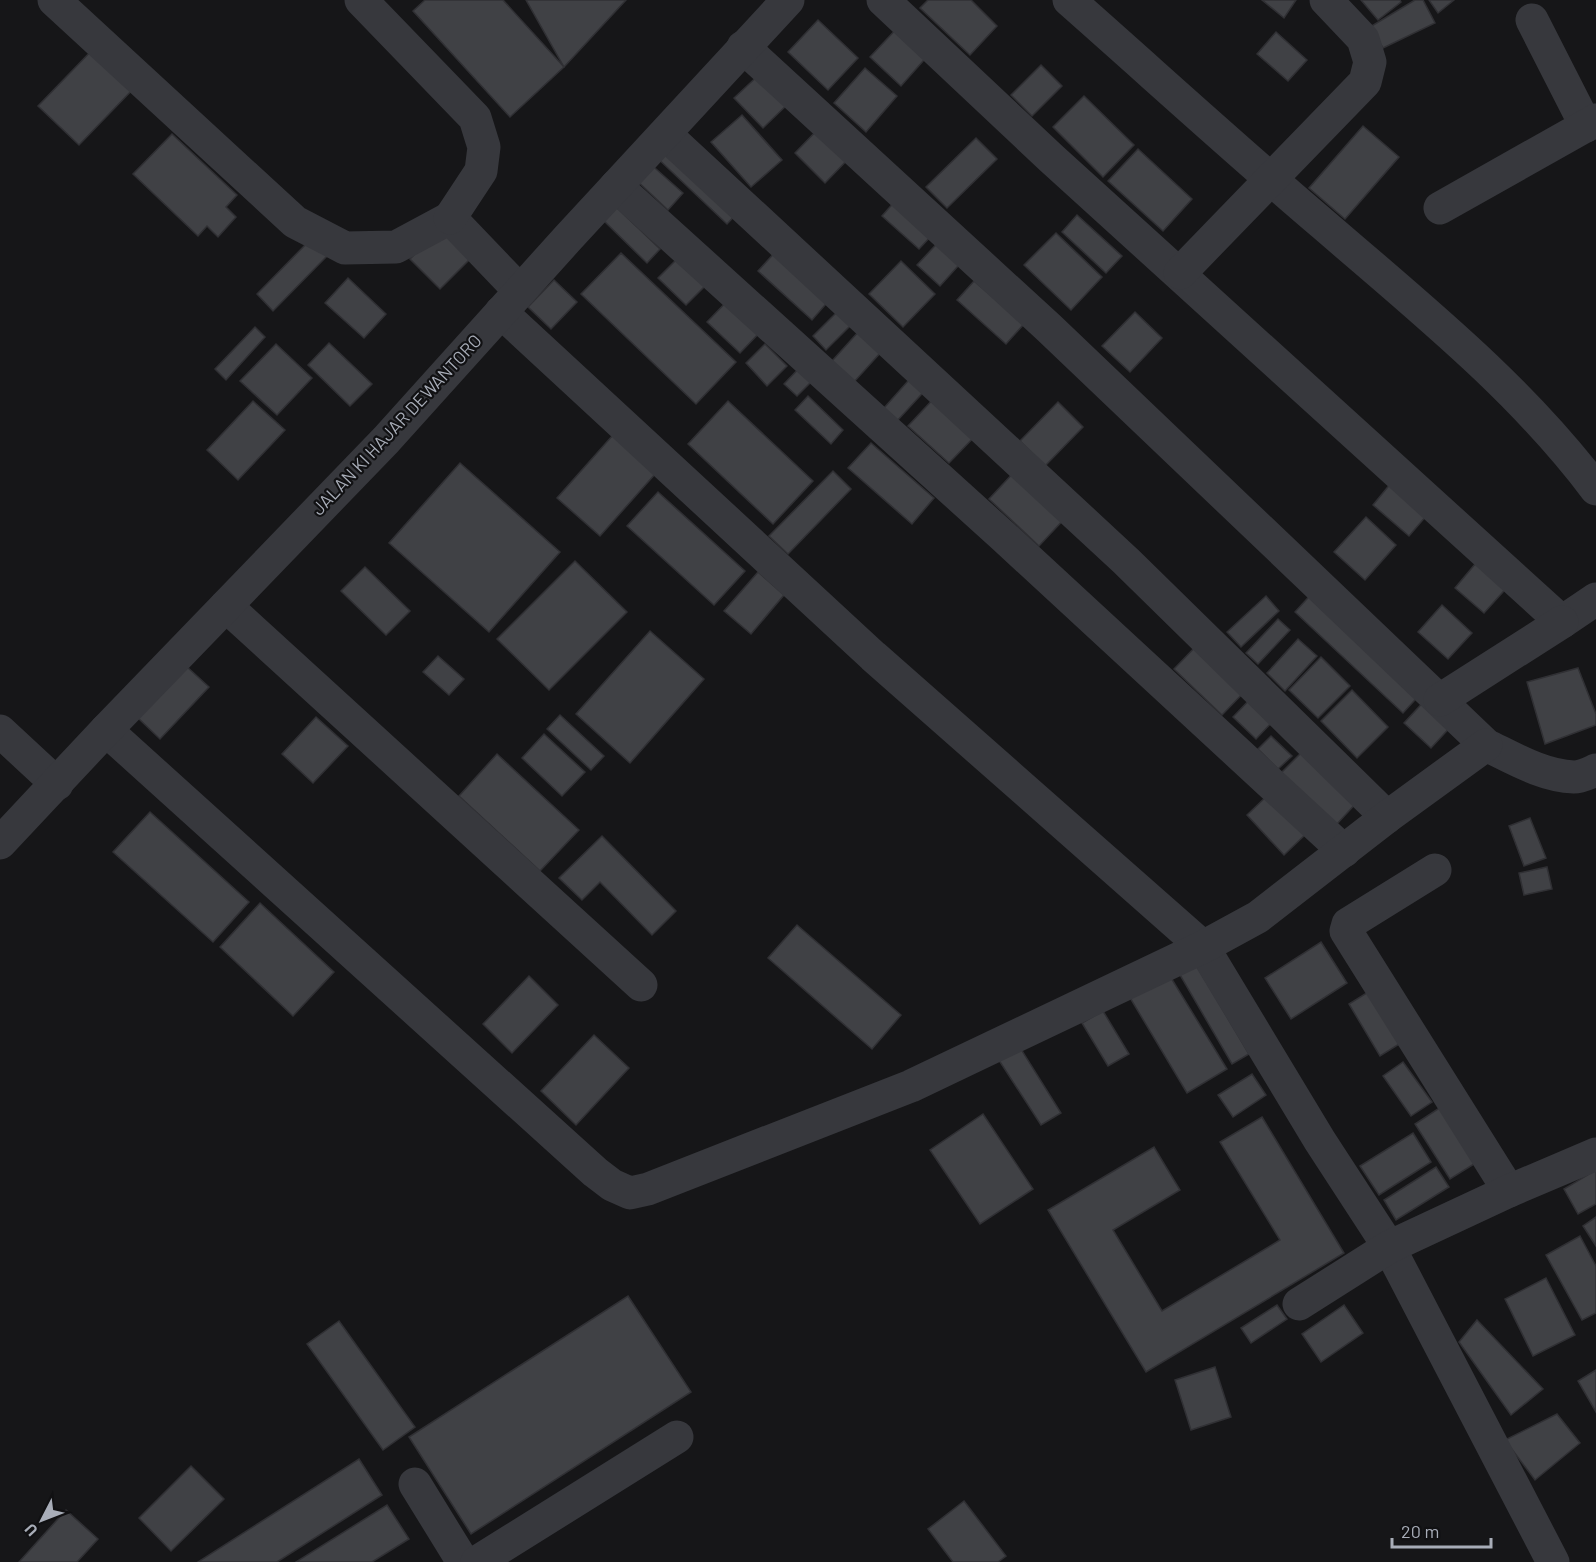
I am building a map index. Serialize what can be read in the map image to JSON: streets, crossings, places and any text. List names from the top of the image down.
{
  "streets": {
    "street": ["JALAN KI HAJAR DEWANTORO"]
  },
  "scale_bar": "20 m",
  "north": "bottom left"
}
